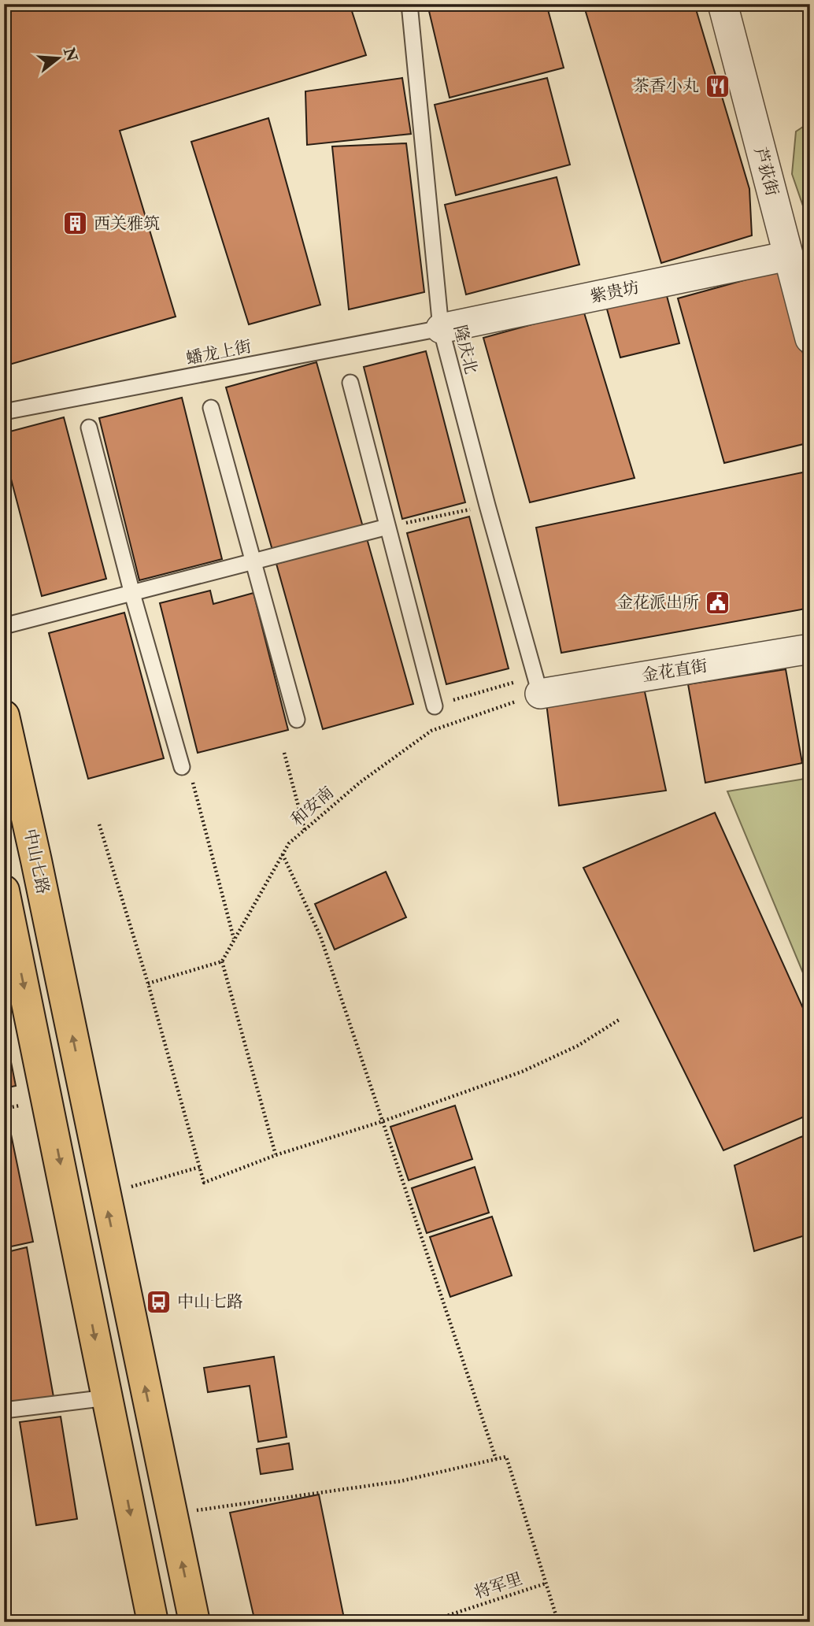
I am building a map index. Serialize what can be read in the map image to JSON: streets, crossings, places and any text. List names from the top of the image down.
{
  "streets": {
    "main road": ["中山七路"],
    "street": ["芦荻街", "紫贵坊", "金花直街"],
    "lane": ["隆庆北", "蟠龙上街"],
    "path": ["和安南", "将军里"]
  },
  "crossings": [
    ["芦荻街", "紫贵坊"],
    ["紫贵坊", "隆庆北"],
    ["紫贵坊", "蟠龙上街"],
    ["隆庆北", "蟠龙上街"],
    ["隆庆北", "金花直街"],
    ["隆庆北", "和安南"],
    ["金花直街", "和安南"]
  ],
  "places": {
    "restaurant": ["茶香小丸"],
    "building": ["西关雅筑"],
    "public building": ["金花派出所"],
    "bus stop": ["中山七路"]
  },
  "north": "right"
}
